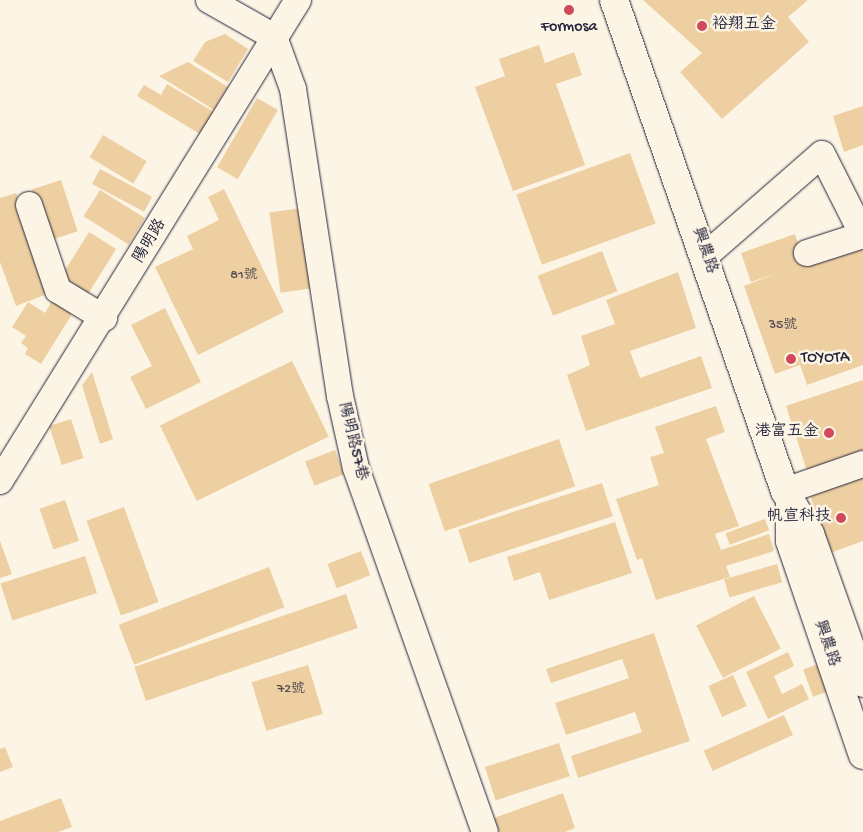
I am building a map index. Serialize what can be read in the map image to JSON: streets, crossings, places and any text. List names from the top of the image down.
{
  "streets": {
    "main road": ["興農路"],
    "street": ["陽明路", "陽明路57巷"]
  },
  "crossings": [
    ["陽明路", "陽明路57巷"]
  ],
  "places": [
    "Formosa",
    "裕翔五金",
    "TOYOTA",
    "港富五金",
    "帆宣科技"
  ],
  "house_numbers": ["81號", "35號", "72號"]
}
